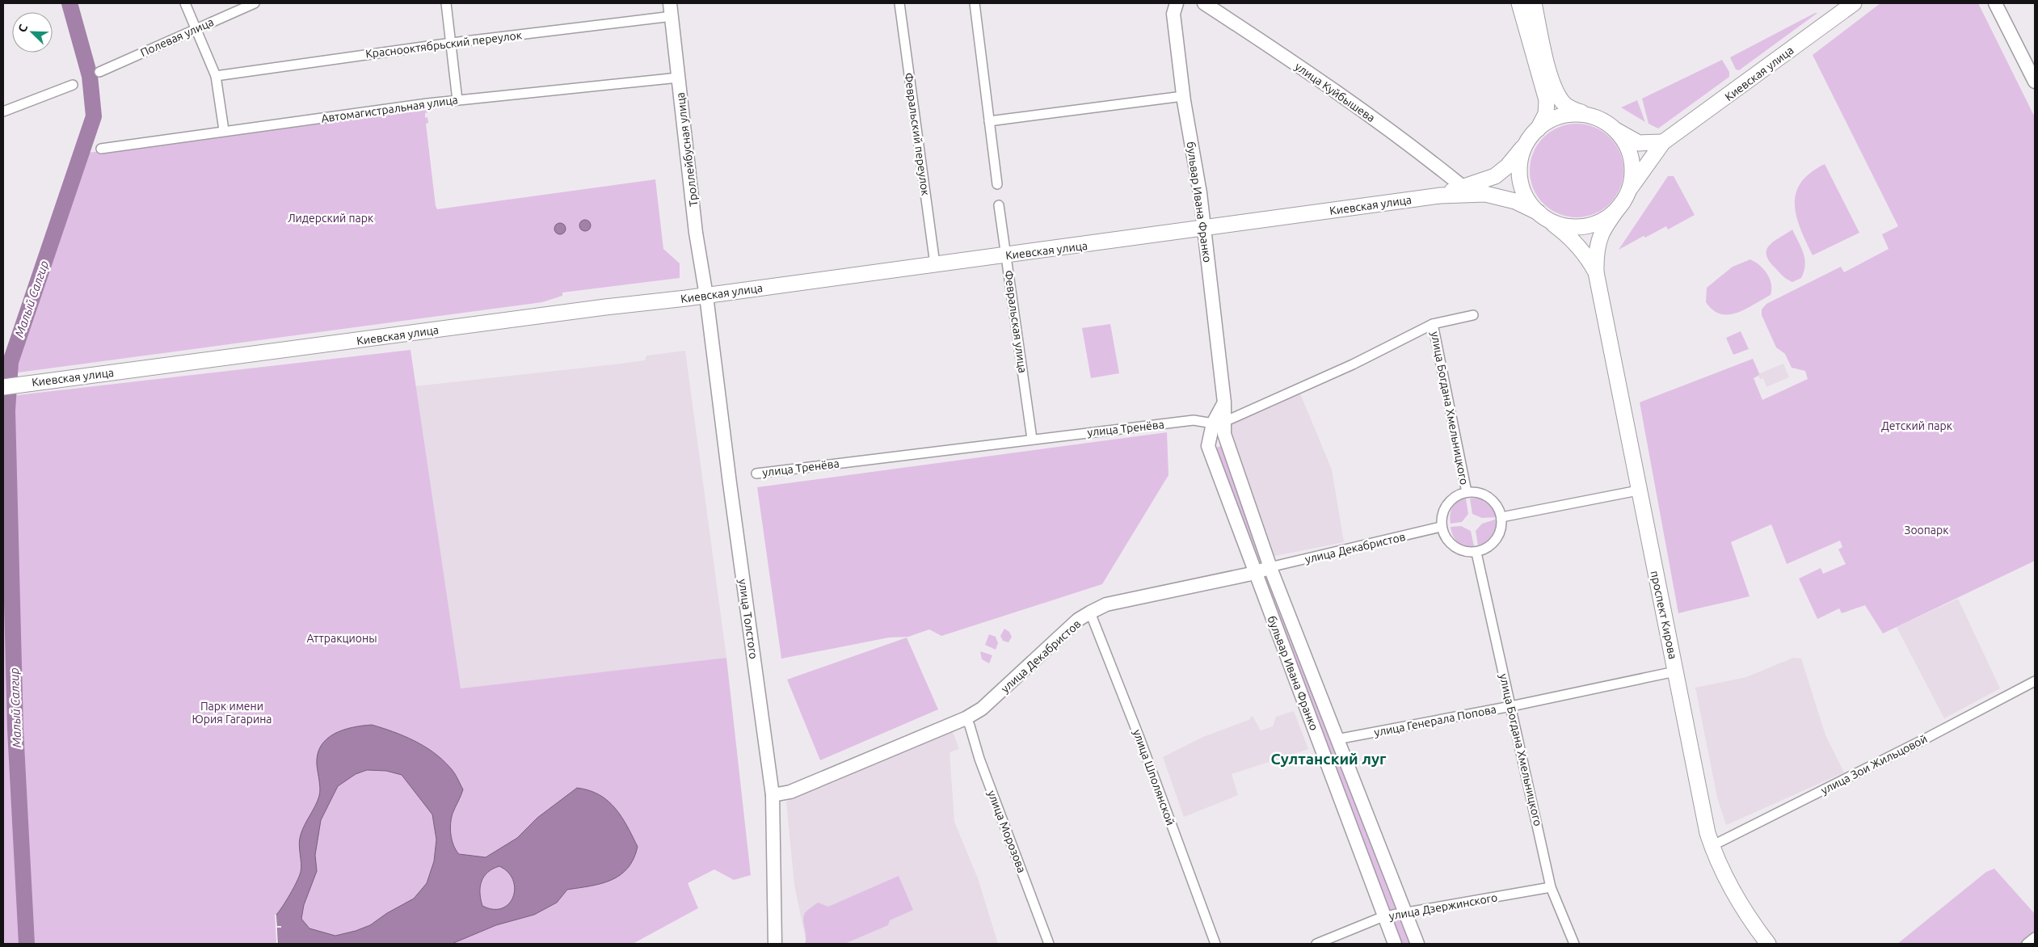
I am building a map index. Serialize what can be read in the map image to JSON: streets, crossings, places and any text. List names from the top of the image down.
{
  "streets": {
    "main road": ["Киевская улица", "проспект Кирова"],
    "street": [
      "Полевая улица",
      "Краснооктябрьский переулок",
      "улица Куйбышева",
      "Автомагистральная улица",
      "Февральский переулок",
      "Троллейбусная улица",
      "бульвар Ивана Франко",
      "Февральская улица",
      "улица Богдана Хмельницкого",
      "улица Тренёва",
      "улица Декабристов",
      "улица Толстого",
      "улица Генерала Попова",
      "улица Зои Жильцовой",
      "улица Шполянской",
      "улица Морозова",
      "улица Дзержинского"
    ]
  },
  "crossings": [
    ["Краснооктябрьский переулок", "Троллейбусная улица"],
    ["Киевская улица", "улица Куйбышева"],
    ["Киевская улица", "Февральский переулок"],
    ["Киевская улица", "Троллейбусная улица"],
    ["Киевская улица", "бульвар Ивана Франко"],
    ["Киевская улица", "Февральская улица"],
    ["Киевская улица", "улица Толстого"],
    ["Автомагистральная улица", "Троллейбусная улица"],
    ["Троллейбусная улица", "улица Толстого"],
    ["бульвар Ивана Франко", "улица Тренёва"],
    ["бульвар Ивана Франко", "улица Декабристов"],
    ["бульвар Ивана Франко", "улица Генерала Попова"],
    ["бульвар Ивана Франко", "улица Дзержинского"],
    ["Февральская улица", "улица Тренёва"],
    ["улица Богдана Хмельницкого", "улица Декабристов"],
    ["улица Богдана Хмельницкого", "улица Генерала Попова"],
    ["улица Богдана Хмельницкого", "улица Дзержинского"],
    ["улица Декабристов", "улица Толстого"],
    ["улица Декабристов", "улица Шполянской"],
    ["улица Декабристов", "улица Морозова"],
    ["проспект Кирова", "улица Генерала Попова"],
    ["проспект Кирова", "улица Зои Жильцовой"]
  ],
  "districts": ["Султанский луг"],
  "water": ["Малый Салгир"],
  "parks": [
    "Лидерский парк",
    "Детский парк",
    "Зоопарк",
    "Аттракционы",
    "Парк имени Юрия Гагарина"
  ],
  "north": "top left"
}
